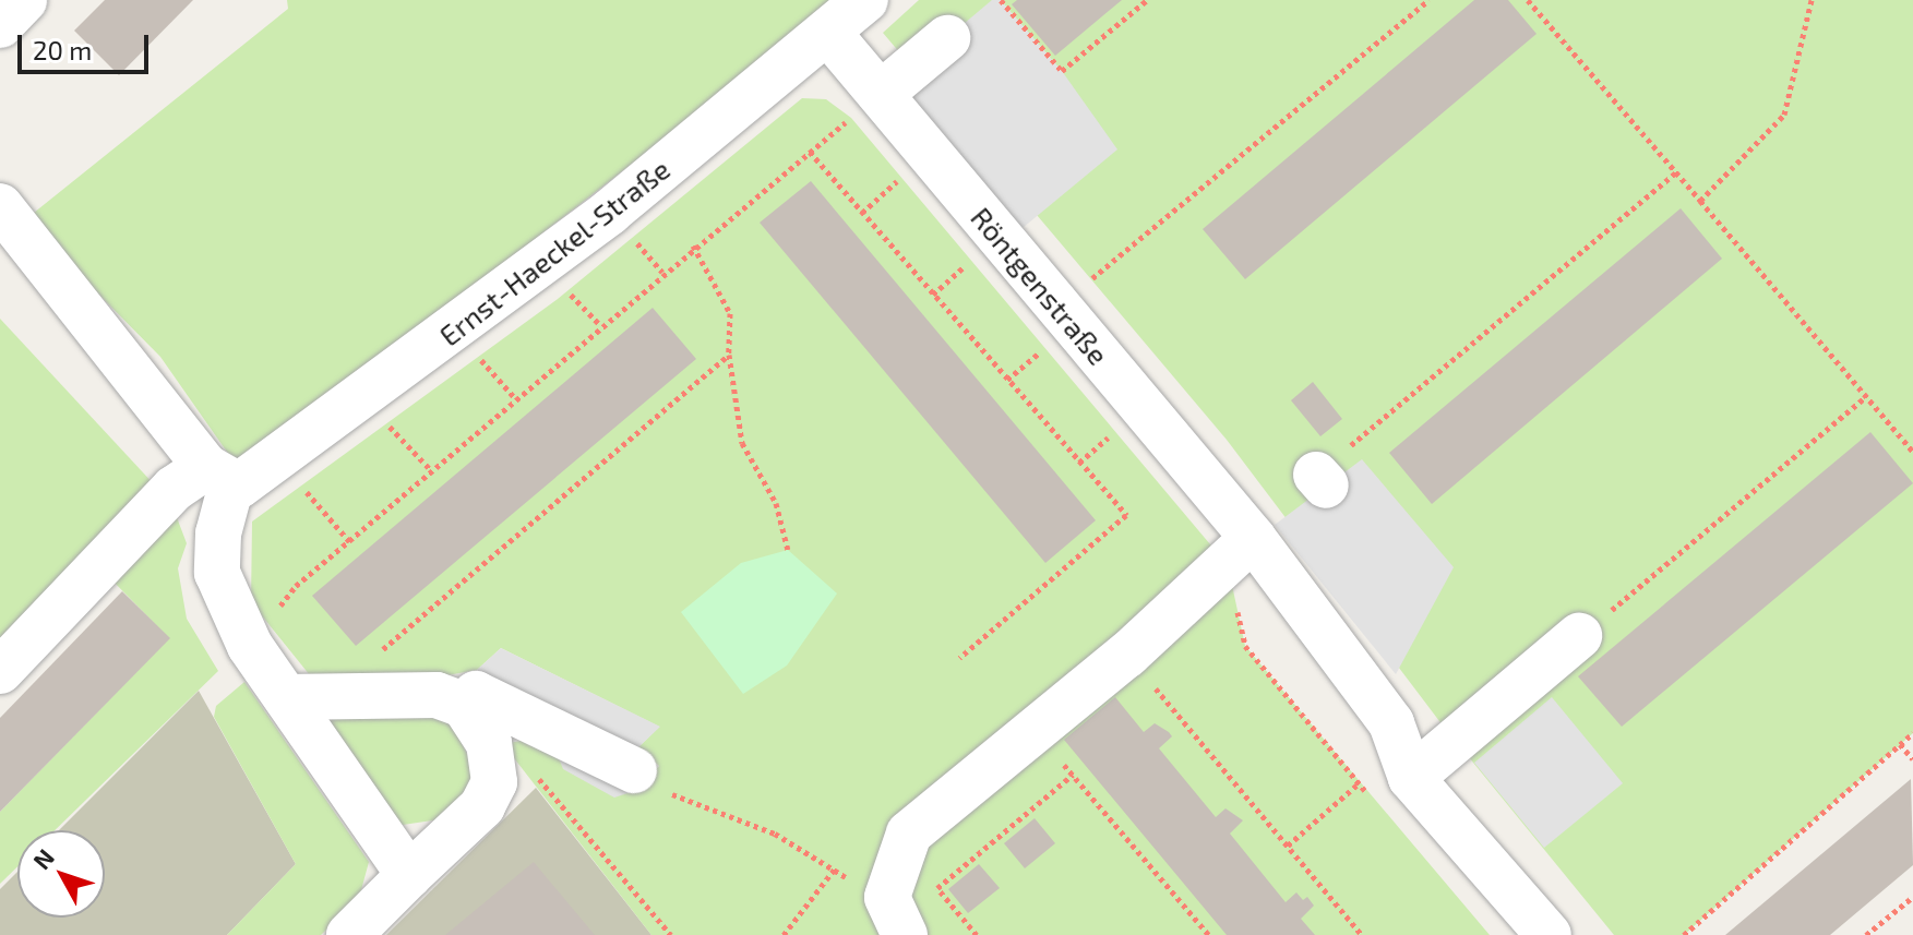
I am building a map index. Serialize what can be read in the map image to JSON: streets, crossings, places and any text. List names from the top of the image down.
{
  "streets": {
    "street": ["Ernst-Haeckel-Straße", "Röntgenstraße"]
  },
  "crossings": [
    ["Ernst-Haeckel-Straße", "Röntgenstraße"]
  ],
  "scale_bar": "20 m",
  "north": "top left"
}
